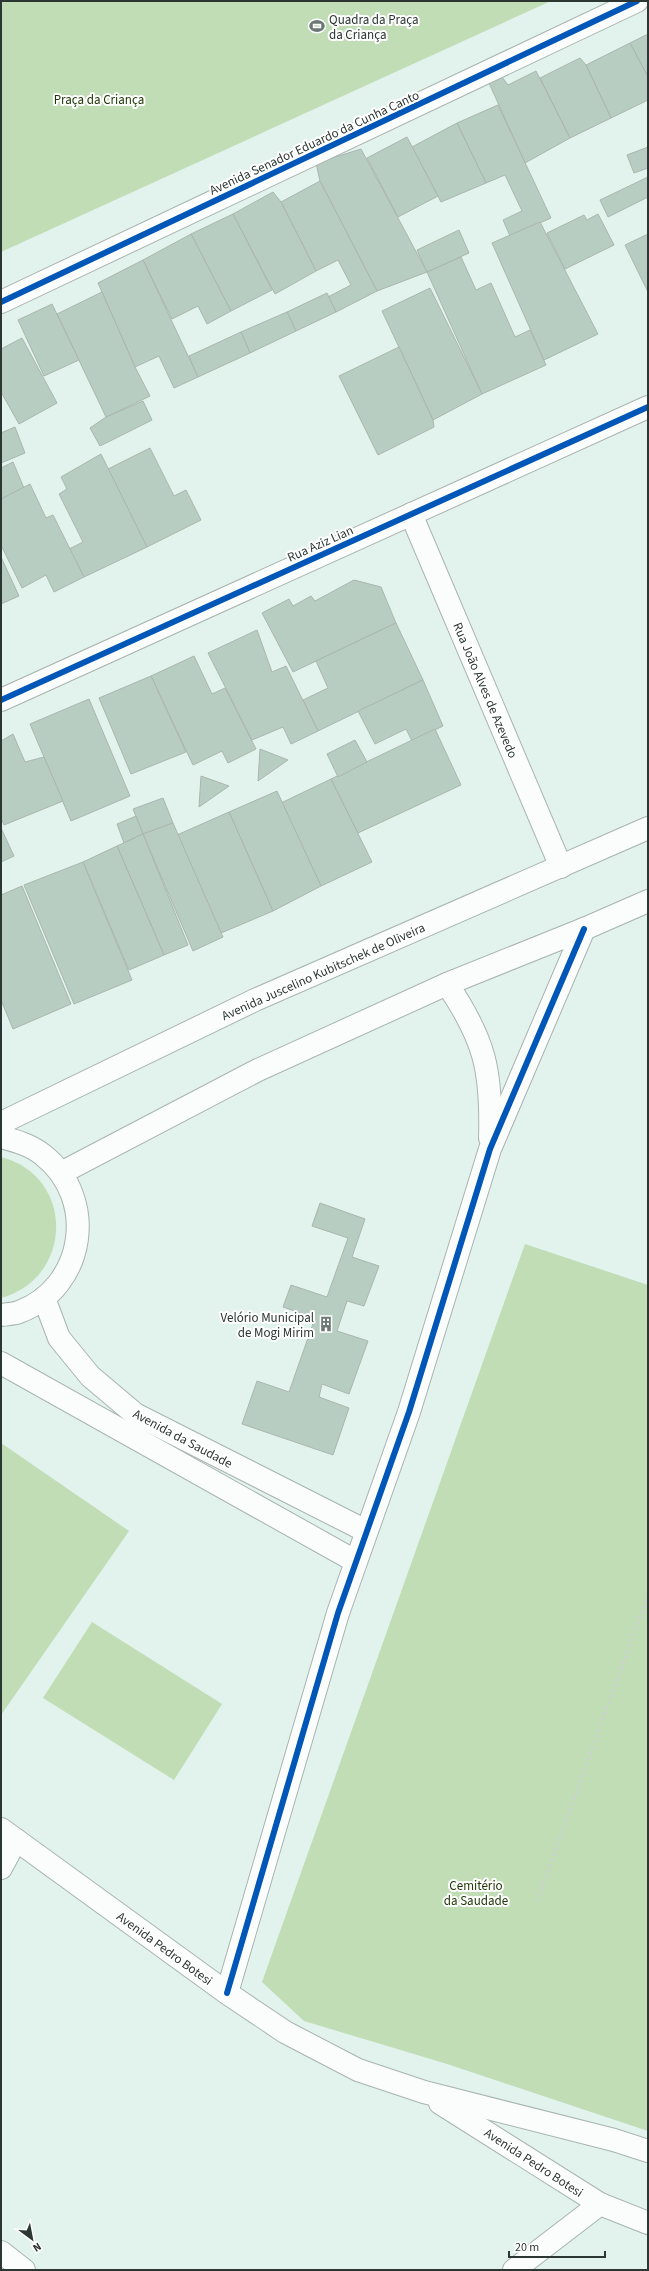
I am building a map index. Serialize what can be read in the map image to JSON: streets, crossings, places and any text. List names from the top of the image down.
{
  "streets": {
    "street": [
      "Avenida Senador Eduardo da Cunha Canto",
      "Rua Aziz Lian",
      "Rua João Alves de Azevedo",
      "Avenida Juscelino Kubitschek de Oliveira",
      "Avenida da Saudade",
      "Avenida Pedro Botesi"
    ]
  },
  "crossings": [
    ["Rua Aziz Lian", "Rua João Alves de Azevedo"],
    ["Rua João Alves de Azevedo", "Avenida Juscelino Kubitschek de Oliveira"]
  ],
  "parks": ["Praça da Criança", "Cemitério da Saudade"],
  "places": {
    "sports": ["Quadra da Praça da Criança"],
    "building": ["Velório Municipal de Mogi Mirim"]
  },
  "scale_bar": "20 m",
  "north": "bottom right"
}
